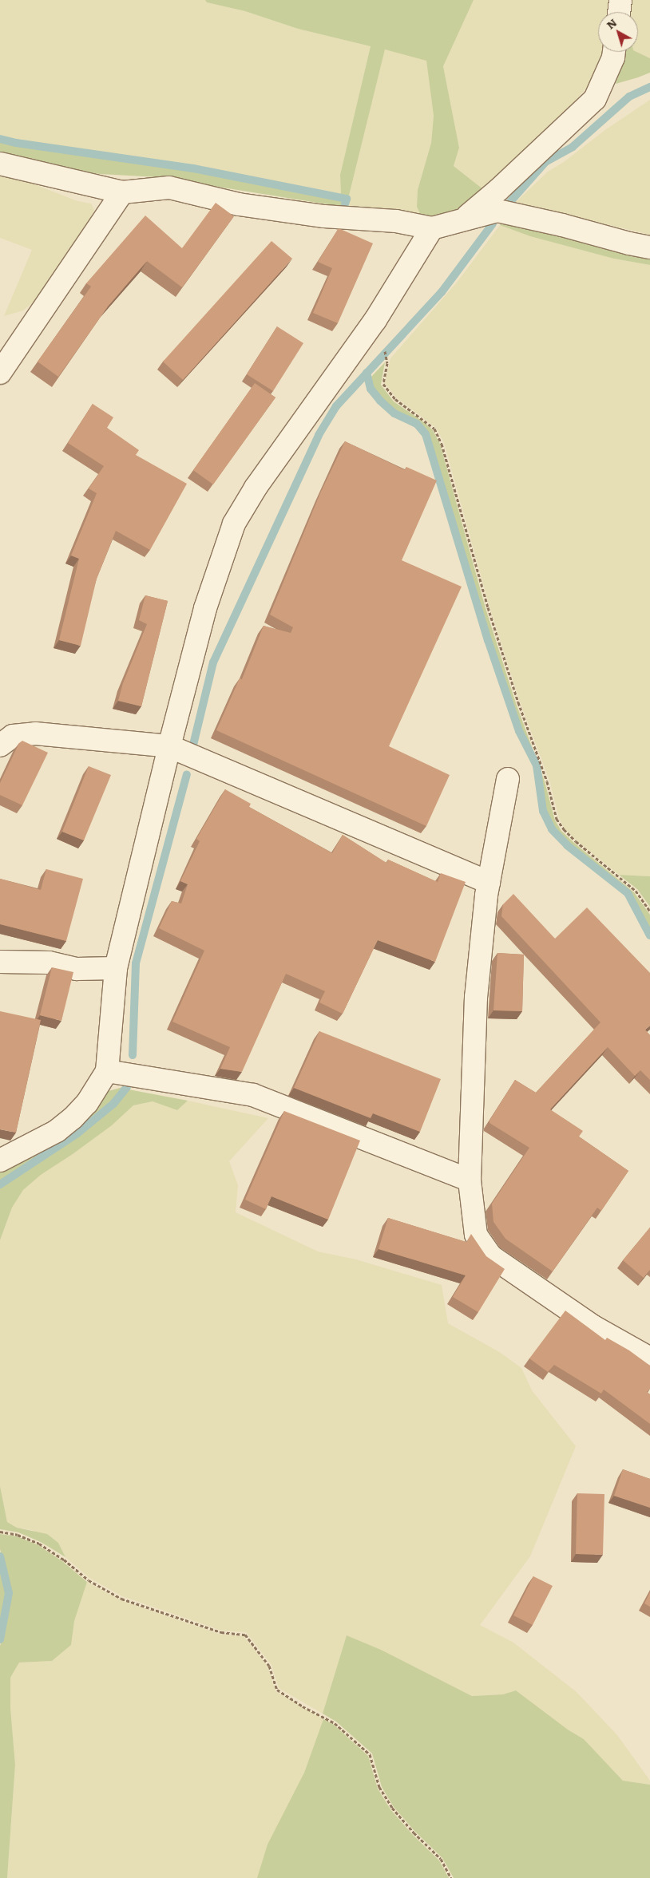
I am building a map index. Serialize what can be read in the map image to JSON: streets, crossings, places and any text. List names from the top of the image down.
{
  "north": "top left"
}
